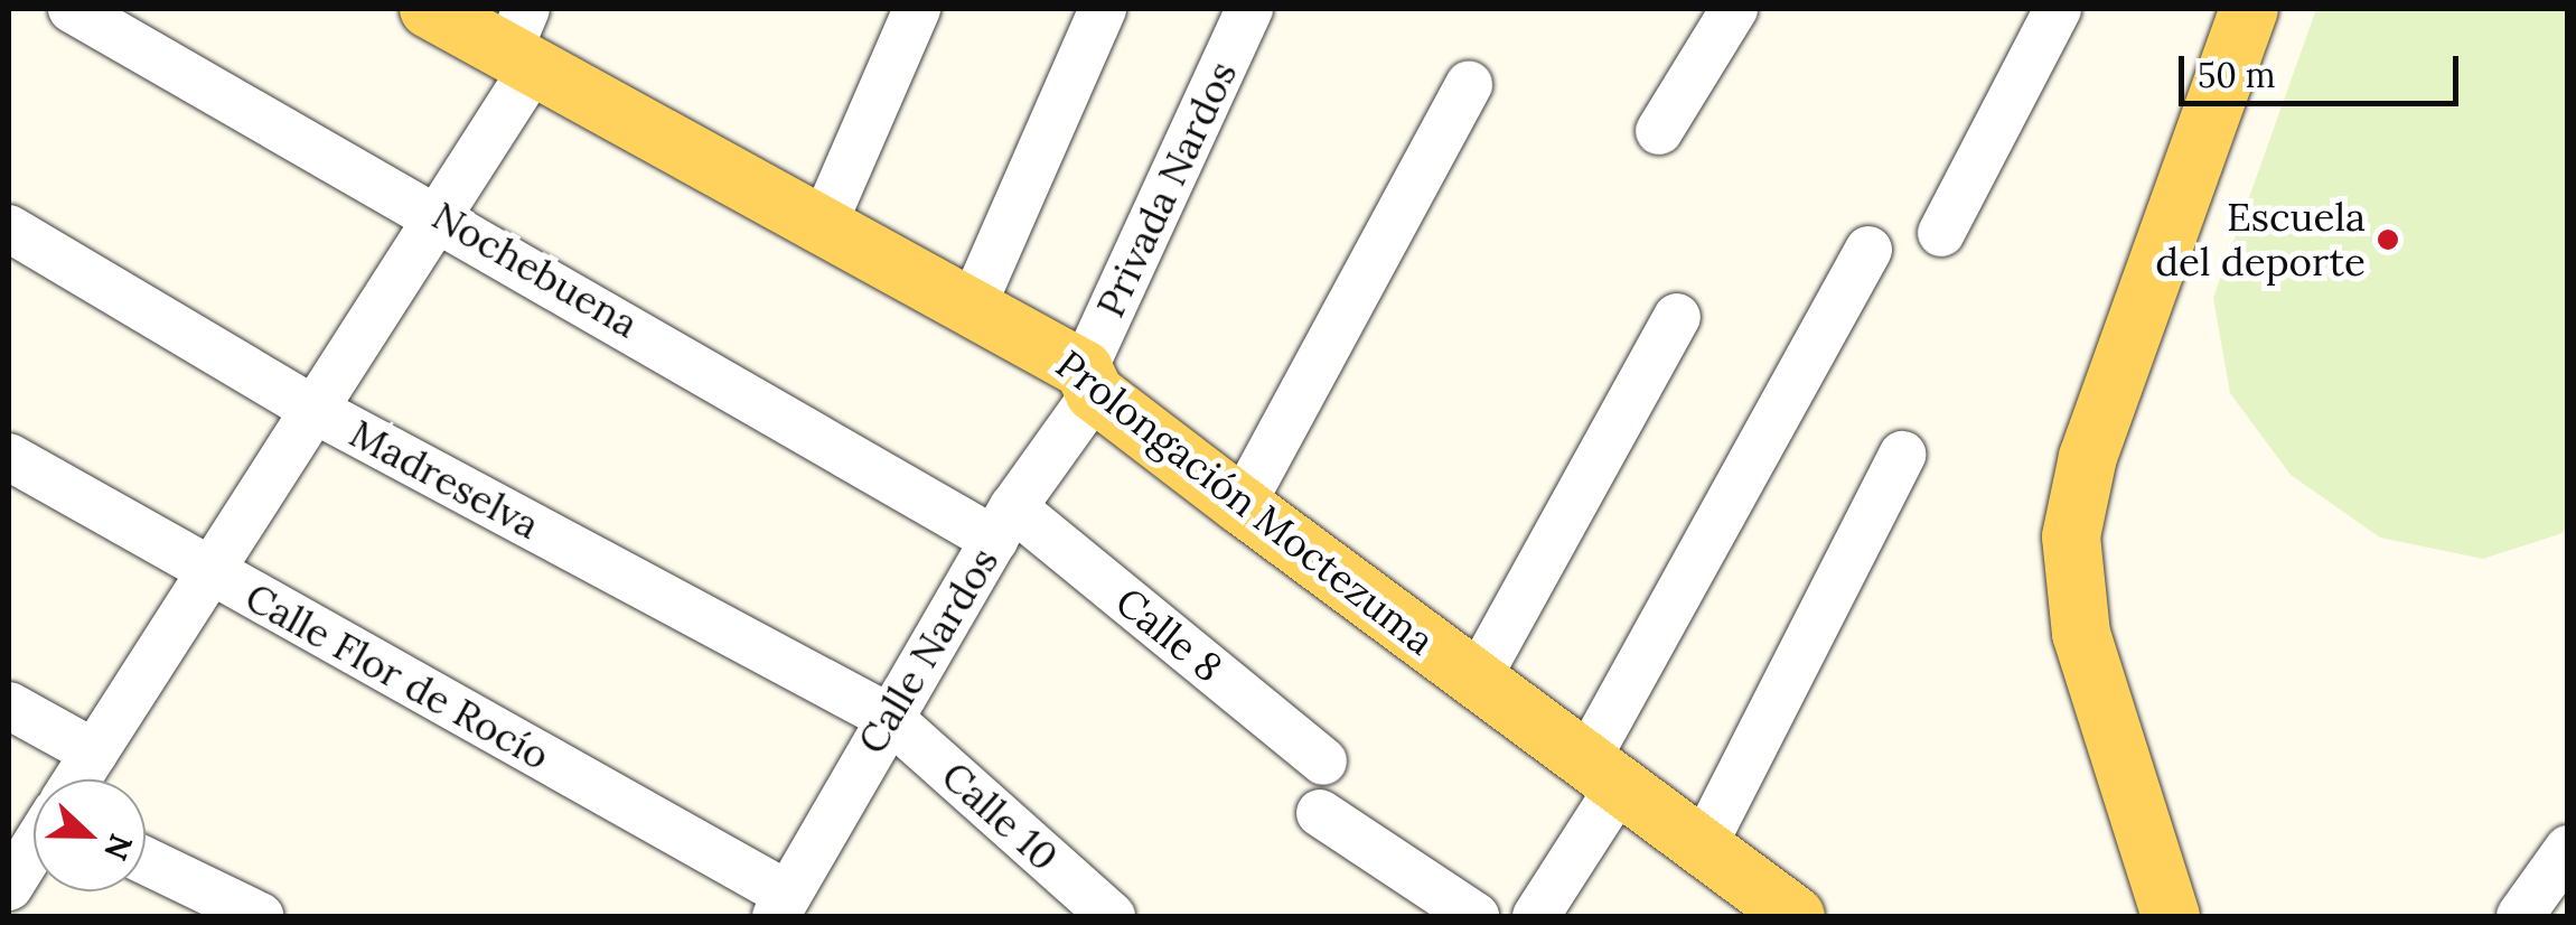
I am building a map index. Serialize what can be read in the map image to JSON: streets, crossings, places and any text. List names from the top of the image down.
{
  "streets": {
    "main road": ["Prolongación Moctezuma"],
    "street": [
      "Privada Nardos",
      "Nochebuena",
      "Madreselva",
      "Calle 8",
      "Calle Nardos",
      "Calle Flor de Rocío",
      "Calle 10"
    ]
  },
  "crossings": [
    ["Privada Nardos", "Prolongación Moctezuma"],
    ["Privada Nardos", "Calle Nardos"],
    ["Nochebuena", "Calle 8"],
    ["Nochebuena", "Calle Nardos"],
    ["Madreselva", "Calle Nardos"],
    ["Madreselva", "Calle 10"],
    ["Prolongación Moctezuma", "Calle Nardos"],
    ["Calle 8", "Calle Nardos"],
    ["Calle Nardos", "Calle Flor de Rocío"],
    ["Calle Nardos", "Calle 10"]
  ],
  "places": ["Escuela del deporte"],
  "scale_bar": "50 m",
  "north": "right"
}
